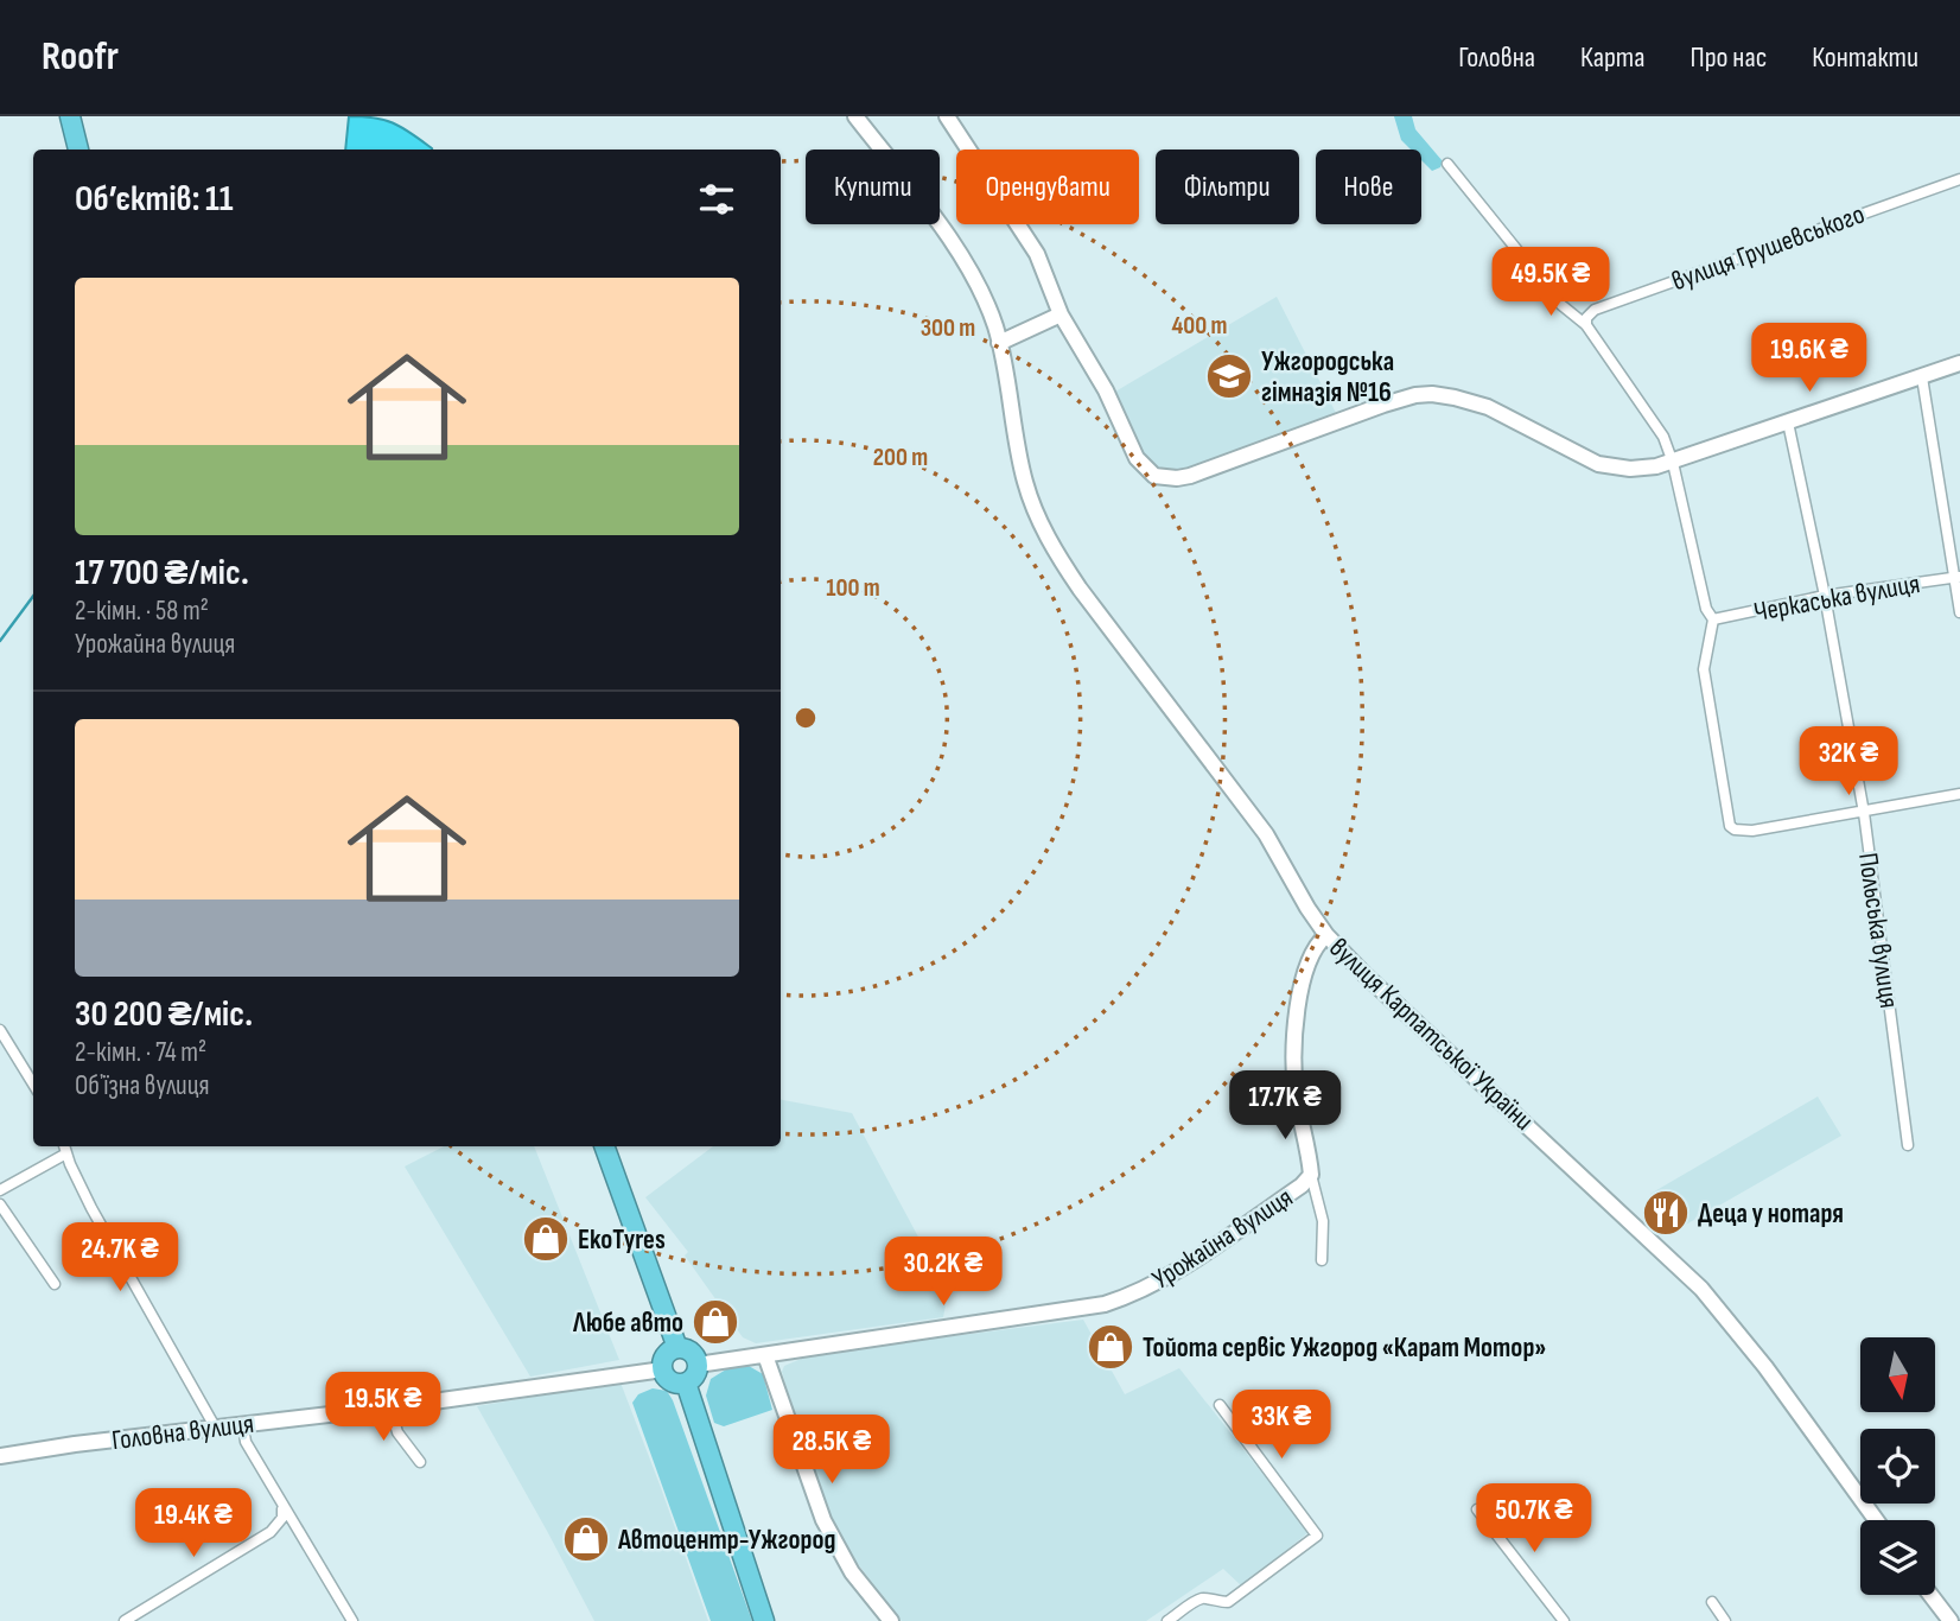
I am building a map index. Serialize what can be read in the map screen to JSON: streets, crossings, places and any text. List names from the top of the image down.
{
  "streets": {
    "street": [
      "вулиця Грушевського",
      "Черкаська вулиця",
      "Польська вулиця",
      "вулиця Карпатської України",
      "Урожайна вулиця",
      "Головна вулиця"
    ]
  },
  "crossings": [
    ["Черкаська вулиця", "Польська вулиця"],
    ["вулиця Карпатської України", "Урожайна вулиця"],
    ["Урожайна вулиця", "Головна вулиця"]
  ],
  "places": {
    "school or university": ["Ужгородська гімназія №16"],
    "restaurant": ["Деца у нотаря"],
    "shop": [
      "EkoTyres",
      "Любе авто",
      "Тойота сервіс Ужгород «Карат Мотор»",
      "Автоцентр-Ужгород"
    ]
  },
  "north": "bottom",
  "page": {
    "header": "Roofr",
    "nav": [
      "Головна",
      "Карта",
      "Про нас",
      "Контакти"
    ],
    "chip": [
      "Купити",
      "Орендувати",
      "Фільтри",
      "Нове"
    ],
    "heading": "Об’єктів: 11",
    "price": [
      "49.5K ₴",
      "19.6K ₴",
      "32K ₴",
      "17.7K ₴",
      "24.7K ₴",
      "30.2K ₴",
      "19.5K ₴",
      "33K ₴",
      "28.5K ₴",
      "50.7K ₴",
      "19.4K ₴"
    ],
    "list": [
      {
        "name": "17 700 ₴/міс.",
        "note": "2-кімн. · 58 m² · Урожайна вулиця"
      },
      {
        "name": "30 200 ₴/міс.",
        "note": "2-кімн. · 74 m² · Обʼїзна вулиця"
      }
    ]
  },
  "rings": [
    "400 m",
    "300 m",
    "200 m",
    "100 m"
  ]
}
